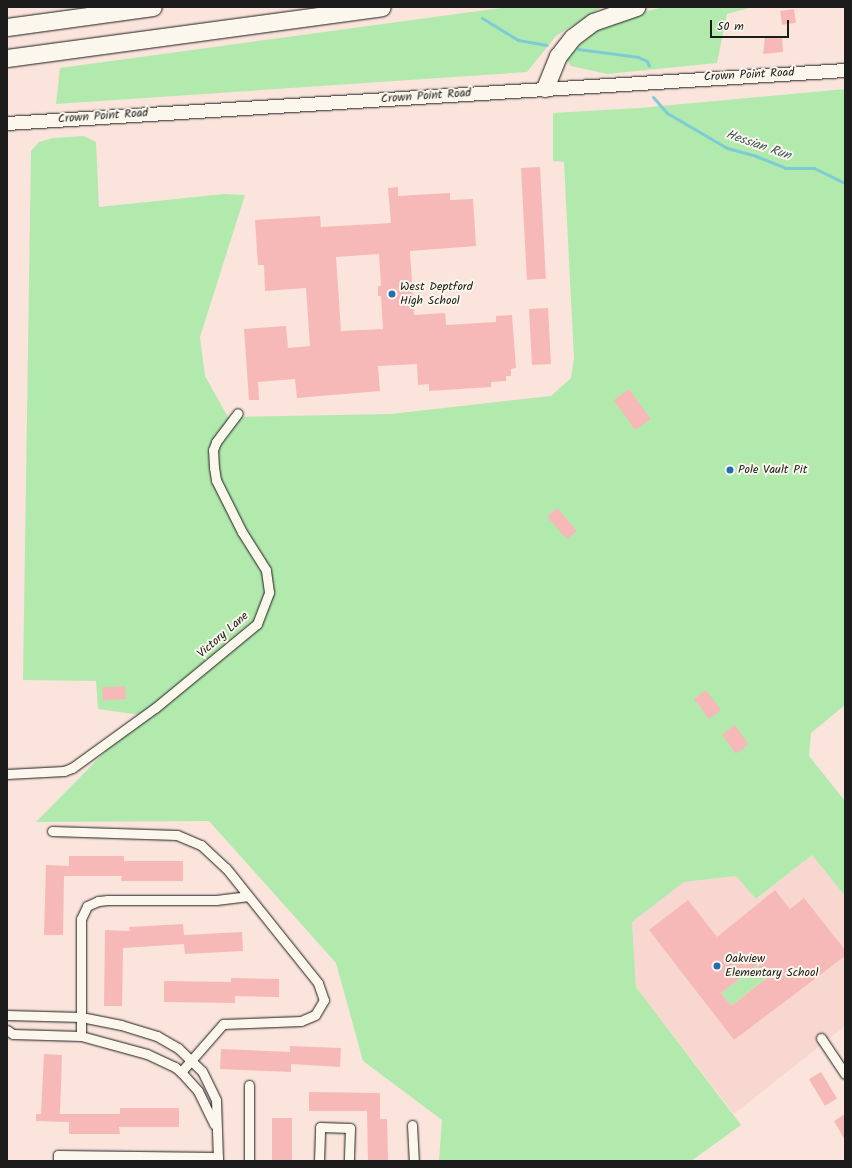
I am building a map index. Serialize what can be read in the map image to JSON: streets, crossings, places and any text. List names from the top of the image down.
{
  "streets": {
    "main road": ["Crown Point Road"],
    "street": ["Victory Lane"]
  },
  "water": ["Hessian Run"],
  "places": ["West Deptford High School", "Pole Vault Pit", "Oakview Elementary School"],
  "scale_bar": "50 m"
}
